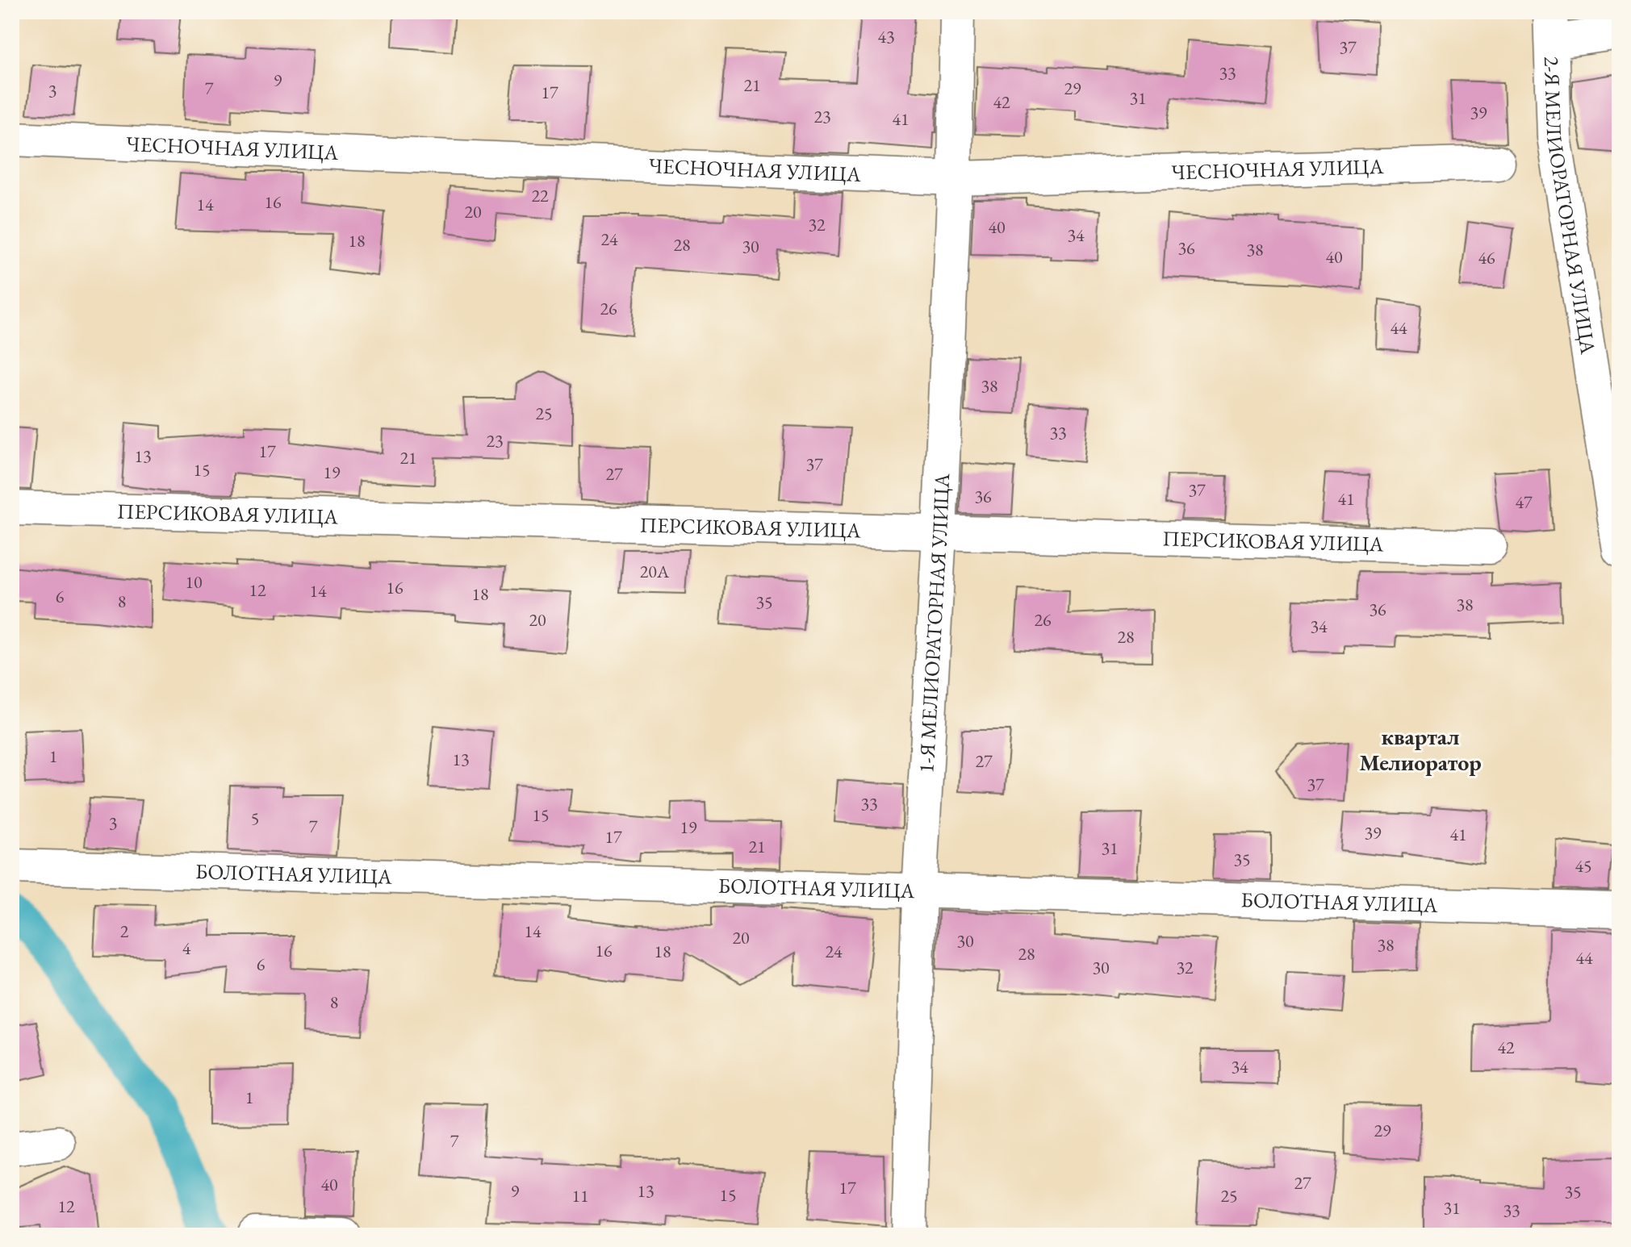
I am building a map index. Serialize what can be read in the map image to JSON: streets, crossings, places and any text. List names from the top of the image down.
{
  "streets": {
    "street": [
      "ЧЕСНОЧНАЯ УЛИЦА",
      "2-Я МЕЛИОРАТОРНАЯ УЛИЦА",
      "ПЕРСИКОВАЯ УЛИЦА",
      "1-Я МЕЛИОРАТОРНАЯ УЛИЦА",
      "БОЛОТНАЯ УЛИЦА"
    ]
  },
  "crossings": [
    ["ЧЕСНОЧНАЯ УЛИЦА", "1-Я МЕЛИОРАТОРНАЯ УЛИЦА"],
    ["ПЕРСИКОВАЯ УЛИЦА", "1-Я МЕЛИОРАТОРНАЯ УЛИЦА"],
    ["1-Я МЕЛИОРАТОРНАЯ УЛИЦА", "БОЛОТНАЯ УЛИЦА"]
  ],
  "districts": ["квартал Мелиоратор"],
  "house_numbers": [
    "43",
    "37",
    "33",
    "9",
    "21",
    "7",
    "29",
    "3",
    "17",
    "31",
    "42",
    "39",
    "23",
    "41",
    "22",
    "16",
    "14",
    "20",
    "32",
    "40",
    "34",
    "24",
    "18",
    "28",
    "30",
    "36",
    "38",
    "40",
    "46",
    "26",
    "44",
    "38",
    "25",
    "33",
    "23",
    "17",
    "13",
    "21",
    "37",
    "15",
    "19",
    "27",
    "37",
    "36",
    "41",
    "47",
    "20А",
    "10",
    "16",
    "12",
    "14",
    "18",
    "6",
    "8",
    "35",
    "38",
    "36",
    "20",
    "26",
    "34",
    "28",
    "1",
    "13",
    "27",
    "37",
    "33",
    "15",
    "5",
    "3",
    "7",
    "19",
    "39",
    "41",
    "17",
    "21",
    "31",
    "35",
    "45",
    "2",
    "14",
    "20",
    "30",
    "38",
    "4",
    "16",
    "18",
    "24",
    "28",
    "44",
    "6",
    "30",
    "32",
    "8",
    "42",
    "34",
    "1",
    "29",
    "7",
    "27",
    "40",
    "17",
    "9",
    "13",
    "35",
    "15",
    "11",
    "25",
    "12",
    "31",
    "33"
  ]
}
